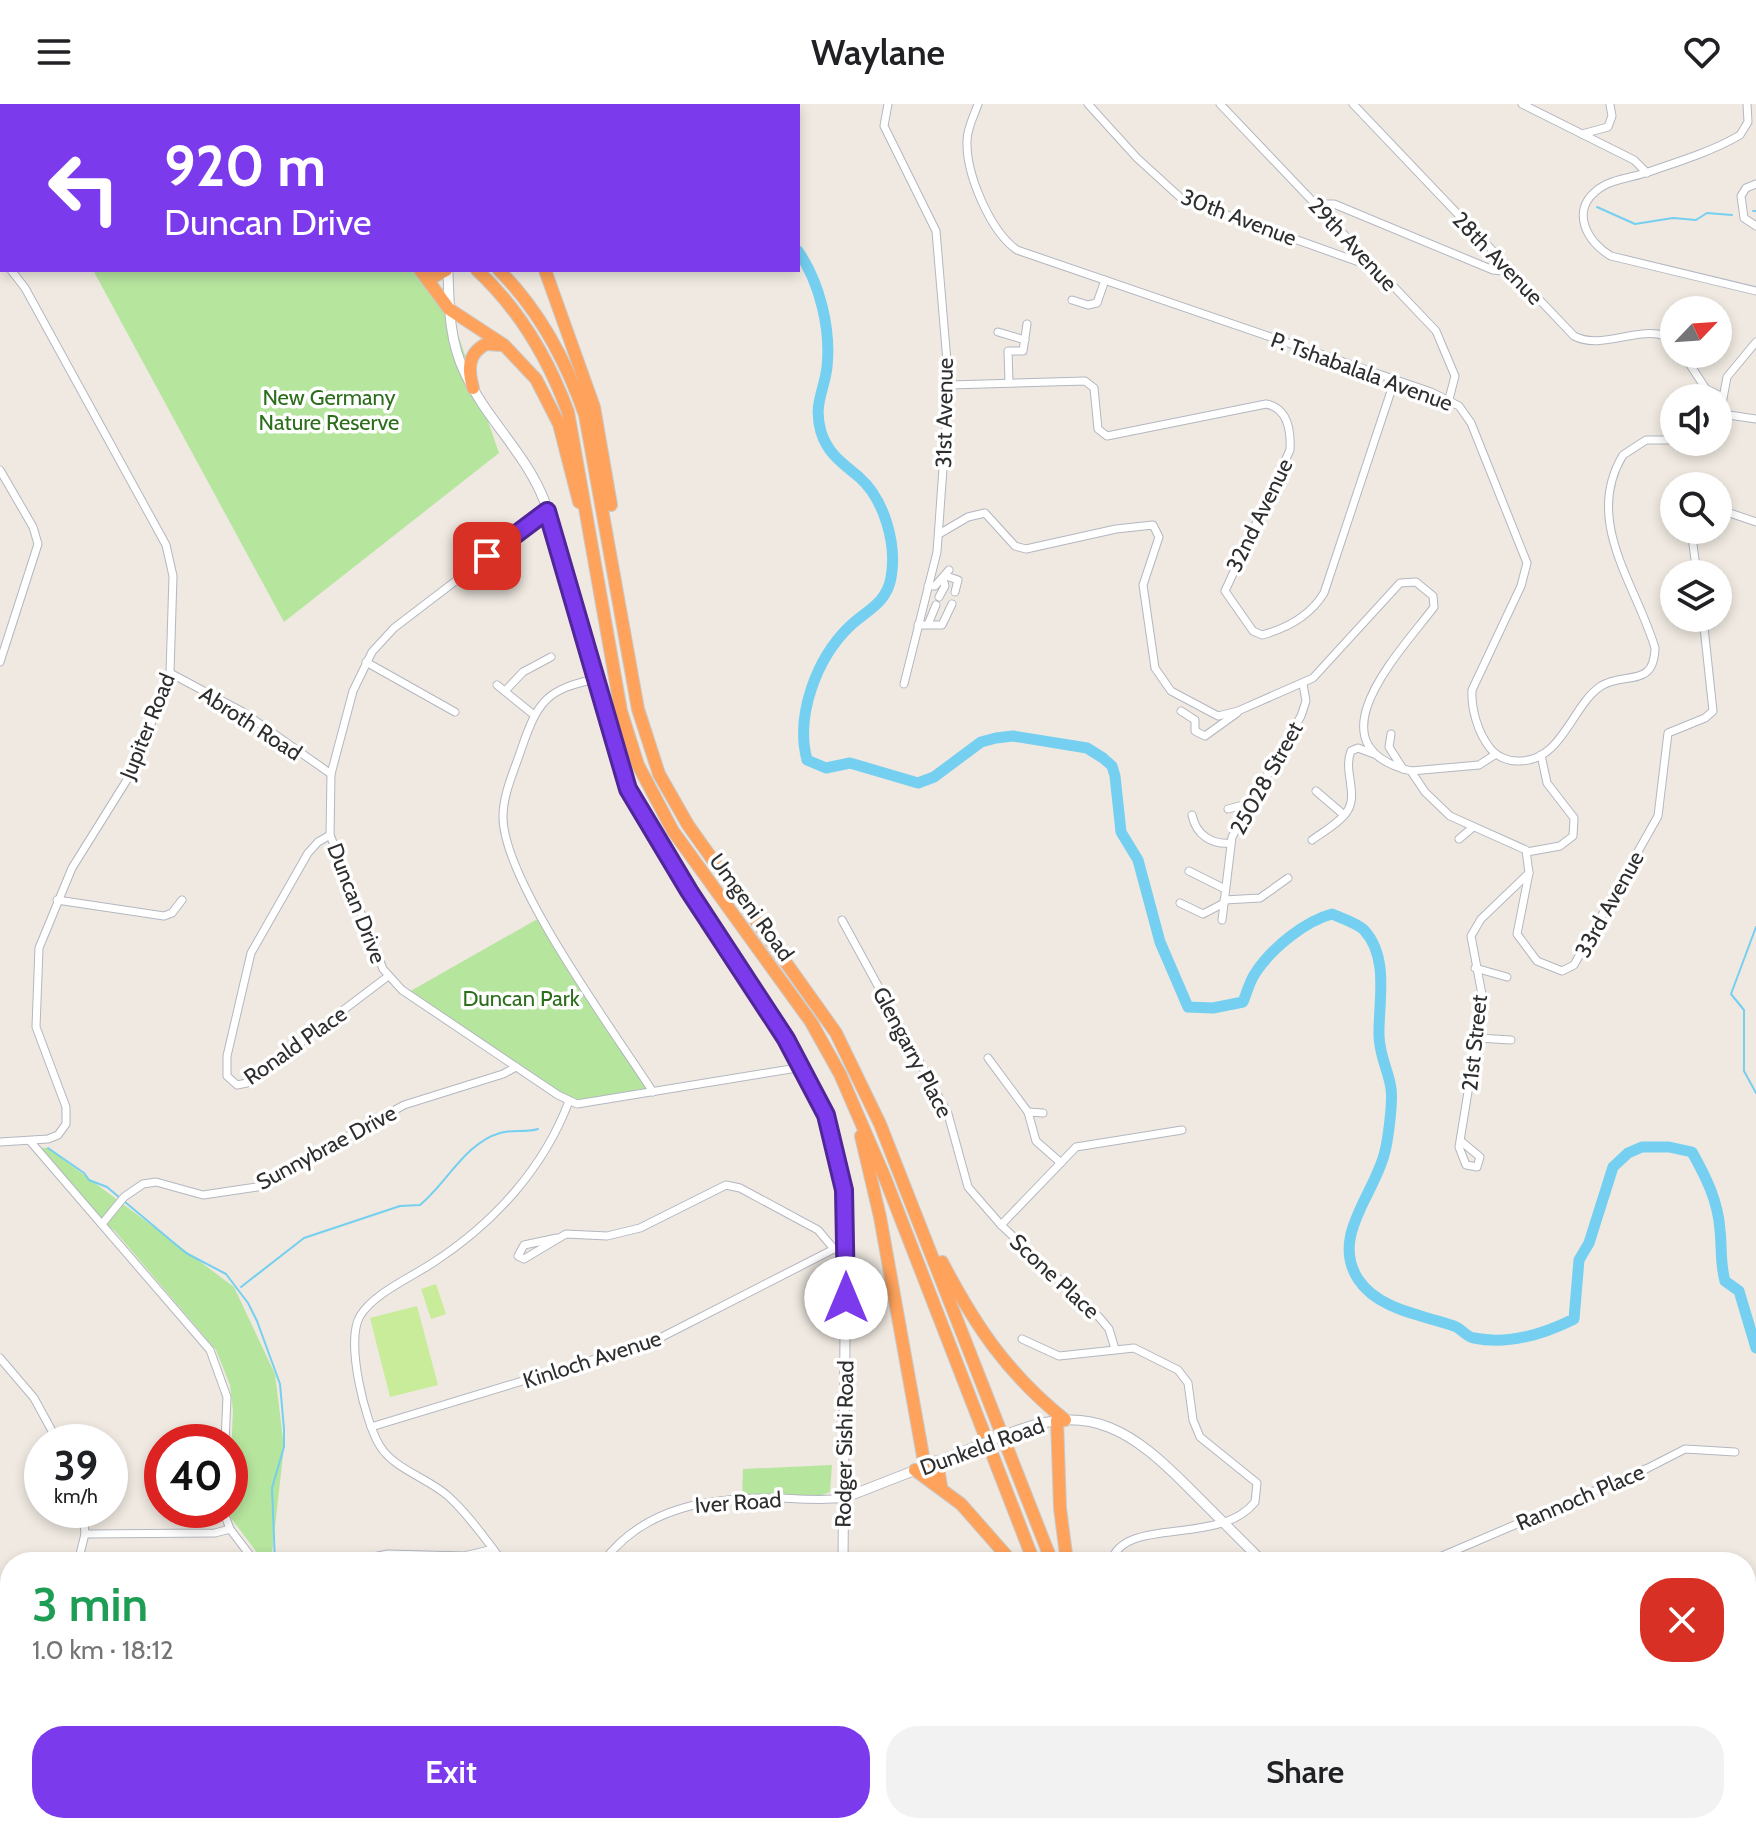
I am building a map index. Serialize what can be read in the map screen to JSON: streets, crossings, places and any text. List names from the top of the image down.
{
  "streets": {
    "highway": ["Umgeni Road"],
    "street": [
      "30th Avenue",
      "29th Avenue",
      "28th Avenue",
      "P. Tshabalala Avenue",
      "31st Avenue",
      "32nd Avenue",
      "Abroth Road",
      "Jupiter Road",
      "25028 Street",
      "Duncan Drive",
      "33rd Avenue",
      "21st Street",
      "Ronald Place",
      "Glengarry Place",
      "Sunnybrae Drive",
      "Scone Place",
      "Kinloch Avenue",
      "Rodger Sishi Road",
      "Dunkeld Road",
      "Rannoch Place",
      "Iver Road"
    ]
  },
  "crossings": [
    ["30th Avenue", "29th Avenue"],
    ["29th Avenue", "P. Tshabalala Avenue"],
    ["P. Tshabalala Avenue", "32nd Avenue"],
    ["31st Avenue", "32nd Avenue"],
    ["Abroth Road", "Jupiter Road"],
    ["Abroth Road", "Duncan Drive"],
    ["Duncan Drive", "Ronald Place"],
    ["Duncan Drive", "Sunnybrae Drive"],
    ["Duncan Drive", "Rodger Sishi Road"],
    ["33rd Avenue", "21st Street"],
    ["Glengarry Place", "Scone Place"],
    ["Kinloch Avenue", "Rodger Sishi Road"],
    ["Rodger Sishi Road", "Dunkeld Road"],
    ["Rodger Sishi Road", "Iver Road"],
    ["Dunkeld Road", "Iver Road"]
  ],
  "parks": ["New Germany Nature Reserve", "Duncan Park"],
  "north": "top right",
  "page": {
    "header": "Waylane",
    "turn": ["920 m", "Duncan Drive"],
    "speed": "39 km/h",
    "limit": "40",
    "heading": ["3 min", "1.0 km · 18:12"],
    "buttons": ["Exit", "Share"]
  }
}
